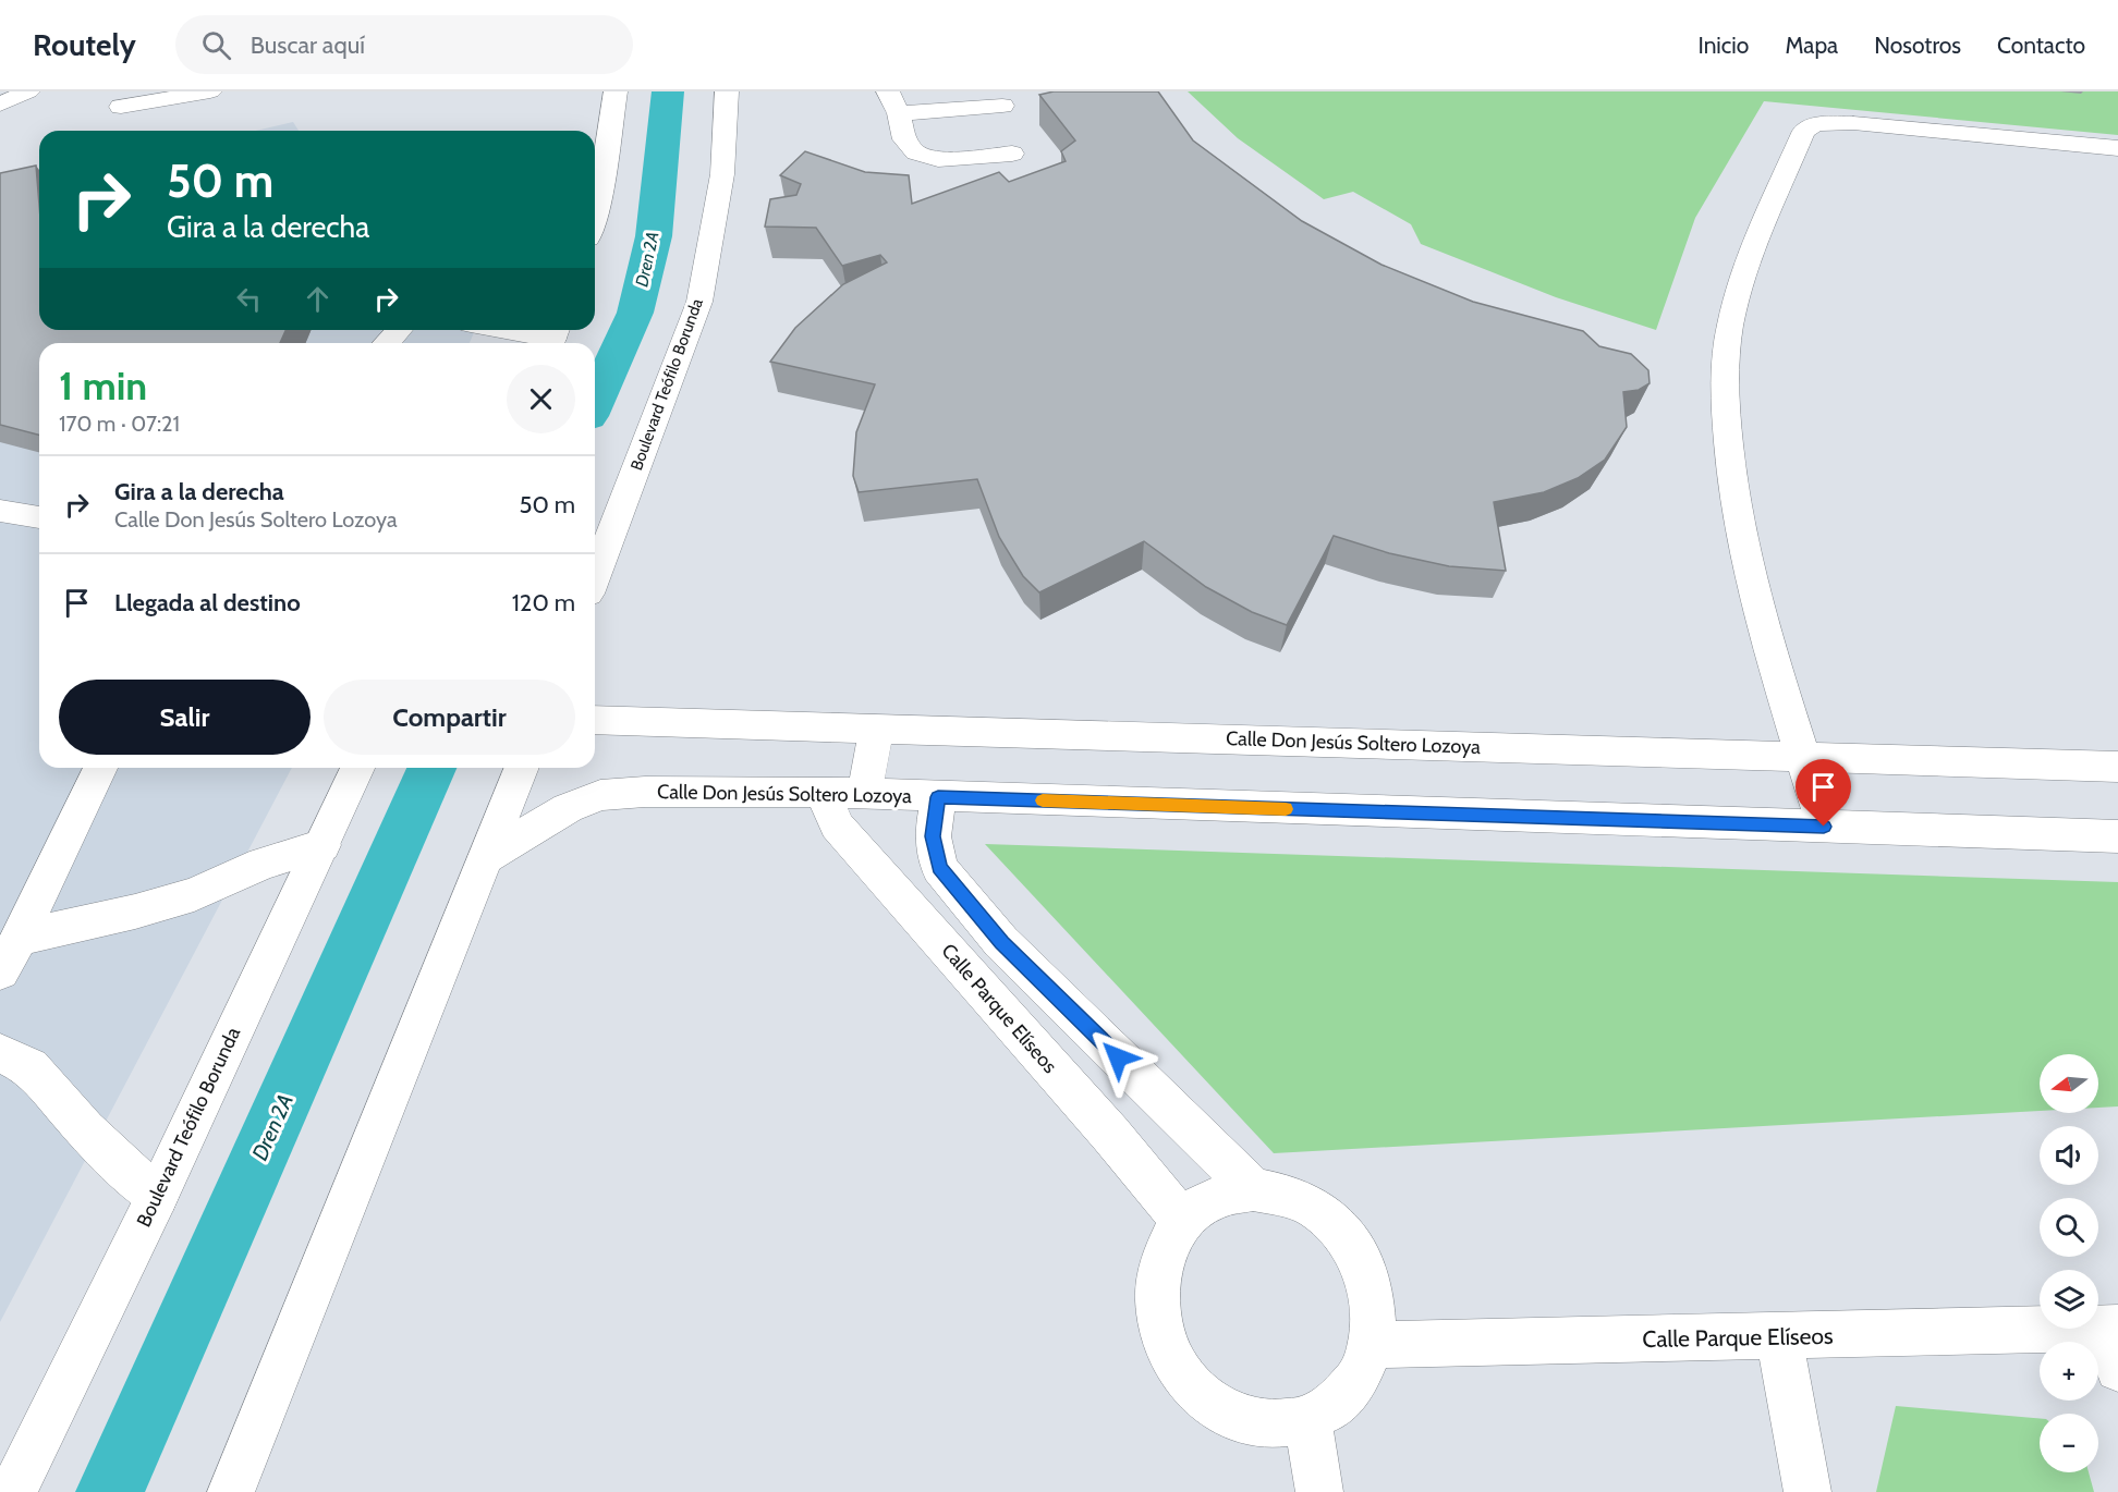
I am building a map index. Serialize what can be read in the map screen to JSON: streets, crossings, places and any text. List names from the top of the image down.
{
  "streets": {
    "street": ["Boulevard Teófilo Borunda", "Calle Don Jesús Soltero Lozoya", "Calle Parque Elíseos"]
  },
  "crossings": [
    ["Calle Don Jesús Soltero Lozoya", "Calle Parque Elíseos"]
  ],
  "water": ["Dren 2A"],
  "north": "left",
  "page": {
    "header": "Routely",
    "search": "Buscar aquí",
    "nav": [
      "Inicio",
      "Mapa",
      "Nosotros",
      "Contacto"
    ],
    "turn": ["50 m", "Gira a la derecha"],
    "heading": ["1 min", "170 m · 07:21"],
    "list": [
      {
        "name": "Gira a la derecha",
        "note": "Calle Don Jesús Soltero Lozoya",
        "value": "50 m"
      },
      {
        "name": "Llegada al destino",
        "value": "120 m"
      }
    ],
    "buttons": ["Salir", "Compartir"],
    "map_buttons": ["+", "−"]
  }
}
